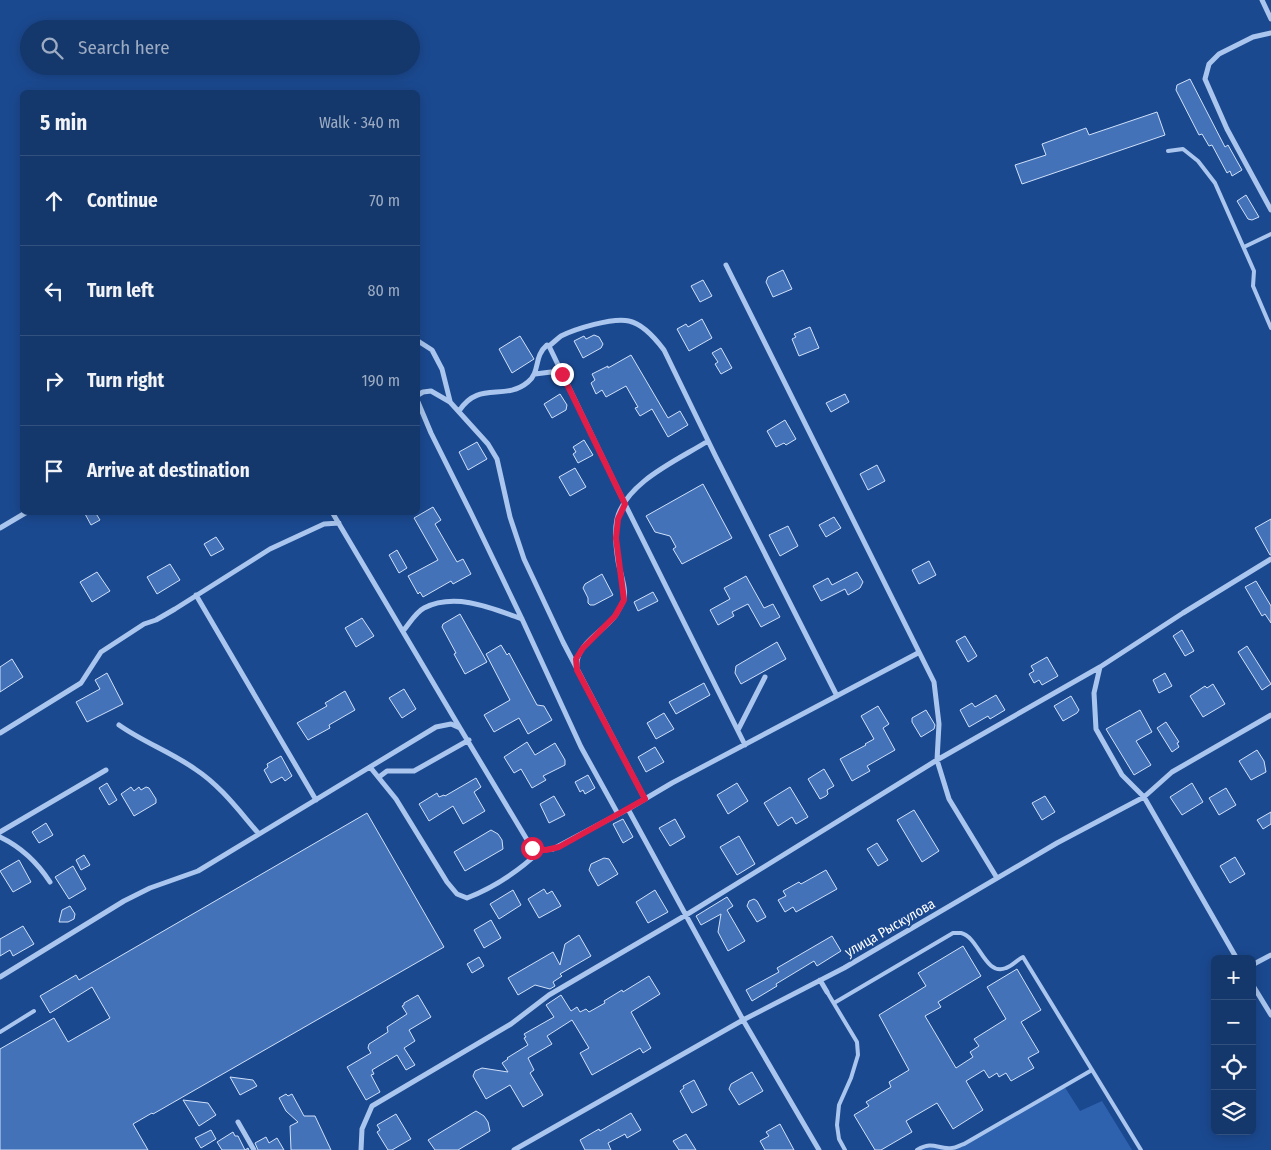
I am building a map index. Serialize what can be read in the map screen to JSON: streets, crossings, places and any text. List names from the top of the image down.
{
  "streets": {
    "street": ["улица Рыскулова"]
  },
  "page": {
    "search": "Search here",
    "heading": ["5 min", "Walk · 340 m"],
    "list": [
      ["Continue", "70 m"],
      ["Turn left", "80 m"],
      ["Turn right", "190 m"],
      "Arrive at destination"
    ],
    "map_buttons": ["+", "−"]
  }
}
